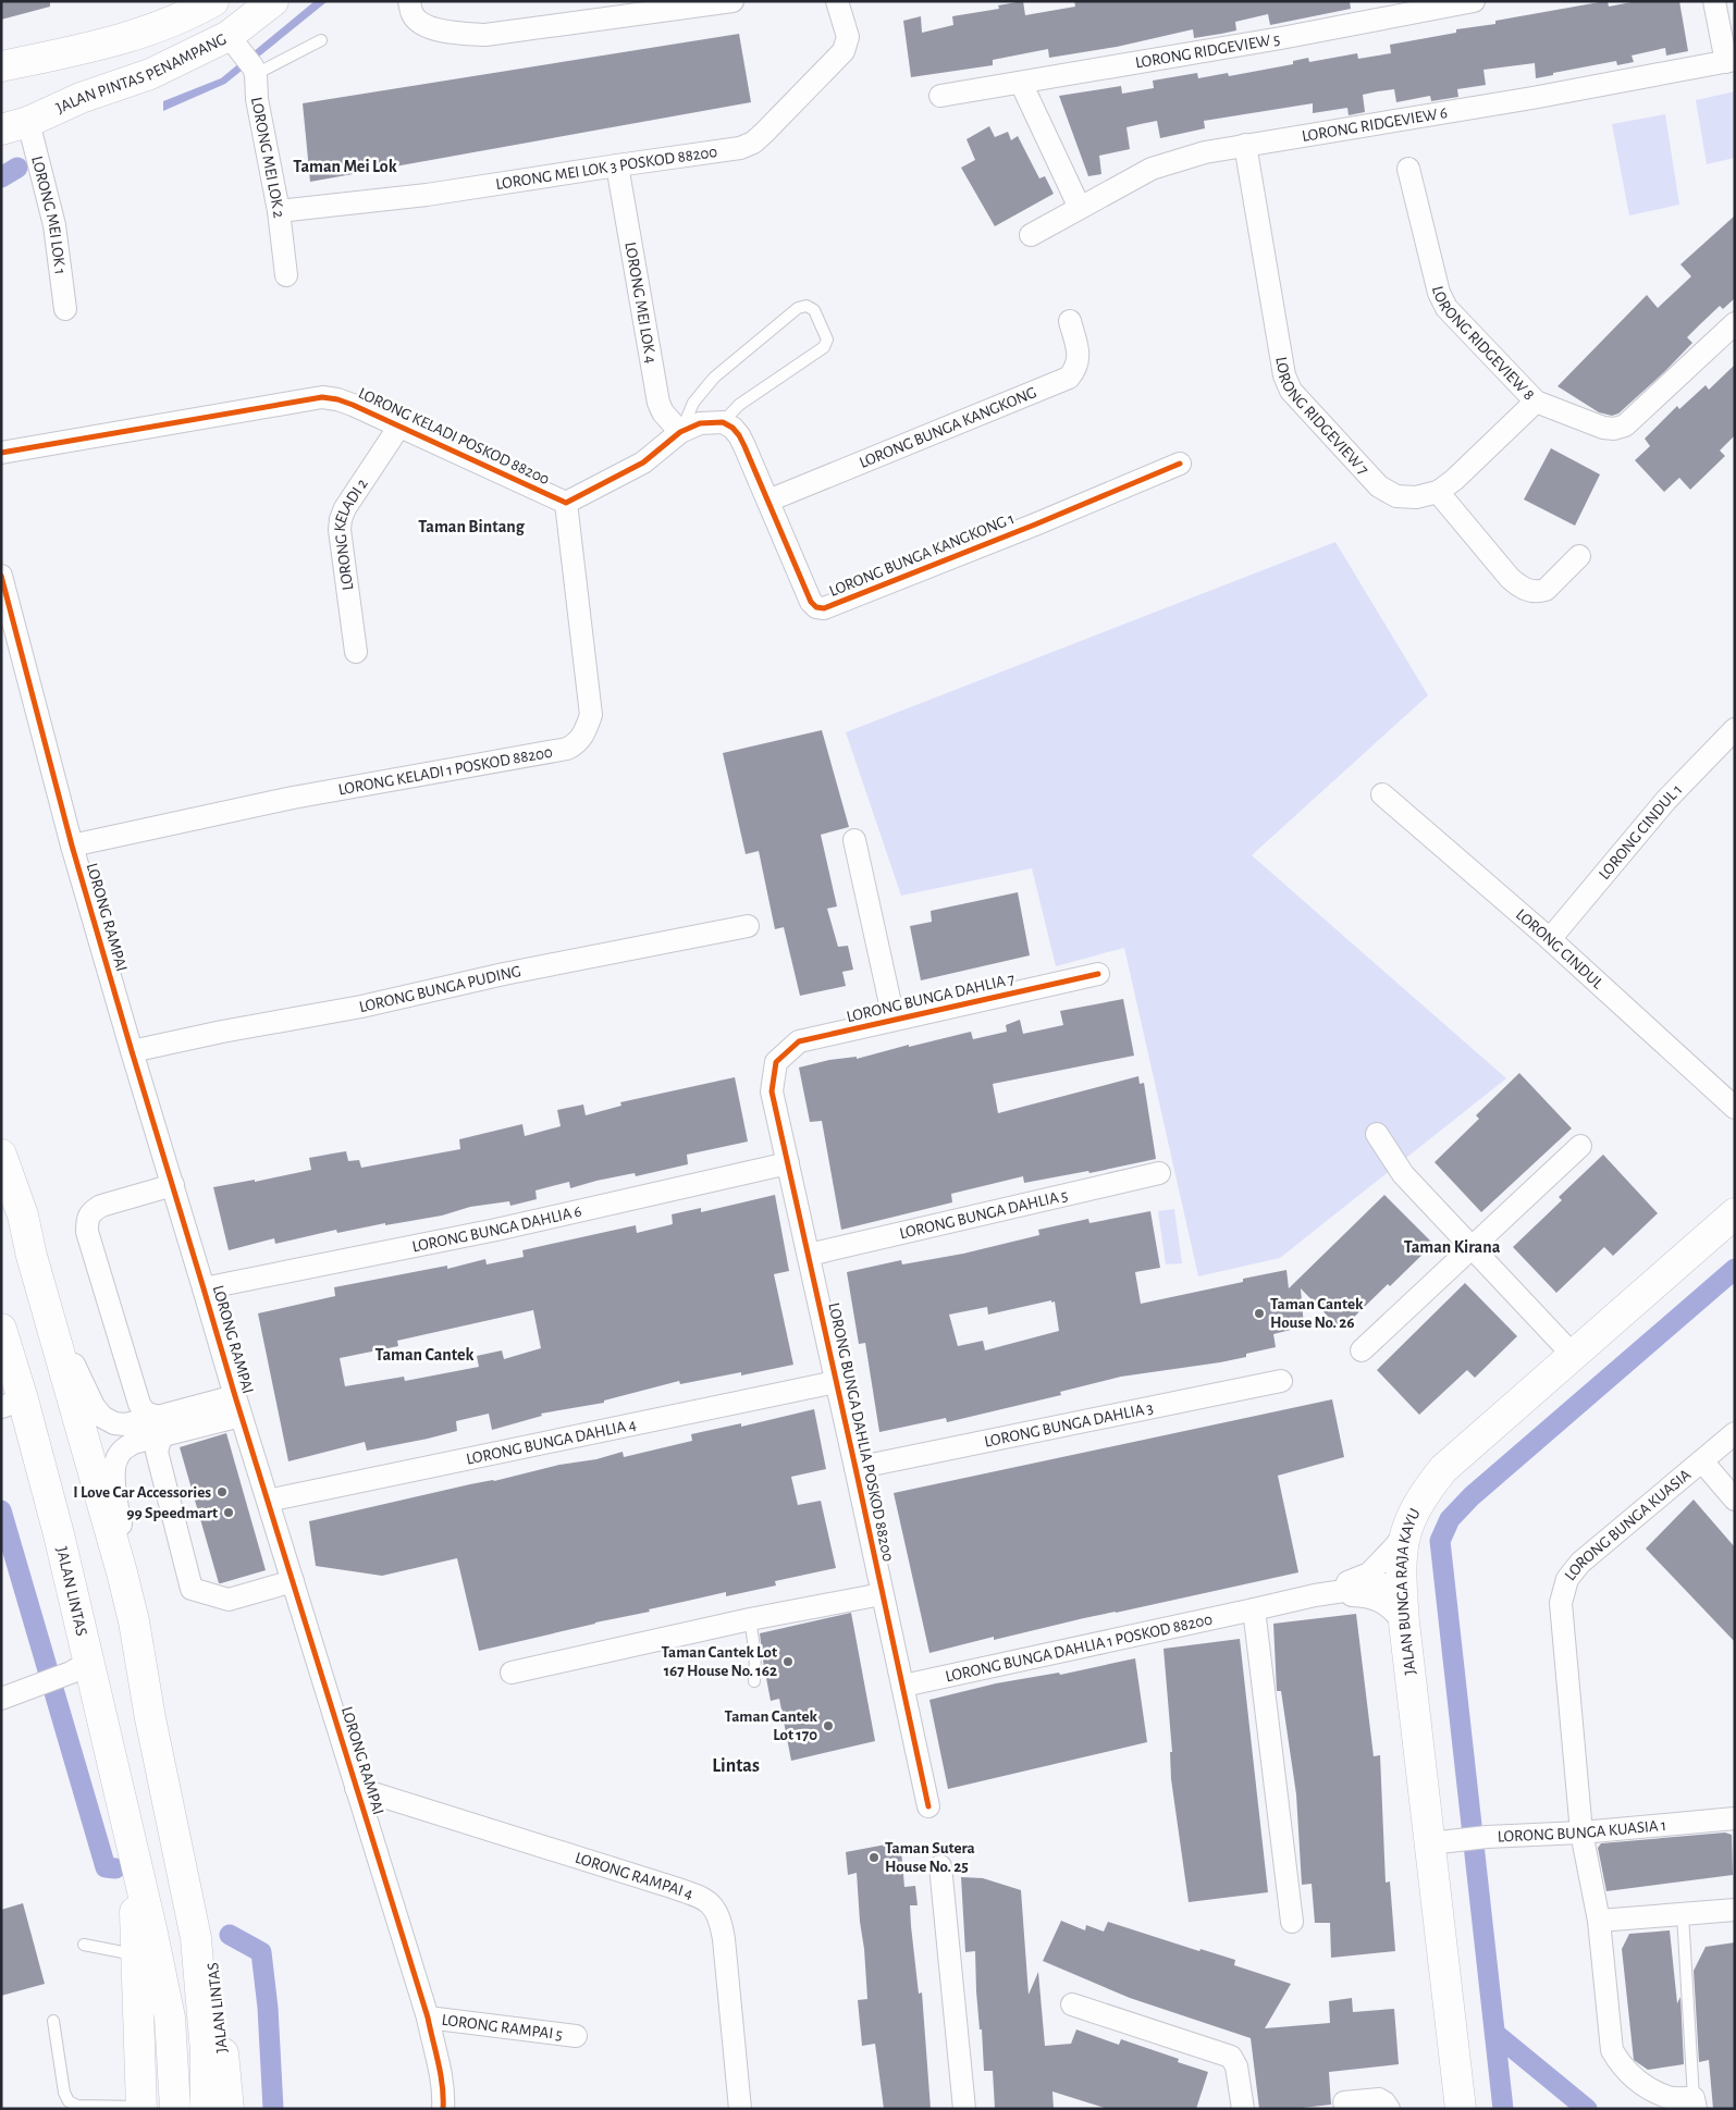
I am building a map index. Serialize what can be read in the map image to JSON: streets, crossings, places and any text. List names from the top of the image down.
{
  "streets": {
    "main road": ["JALAN PINTAS PENAMPANG", "JALAN LINTAS", "JALAN BUNGA RAJA KAYU"],
    "street": [
      "LORONG RIDGEVIEW 5",
      "LORONG RIDGEVIEW 6",
      "LORONG MEI LOK 2",
      "LORONG MEI LOK 3 POSKOD 88200",
      "LORONG MEI LOK 1",
      "LORONG MEI LOK 4",
      "LORONG RIDGEVIEW 8",
      "LORONG RIDGEVIEW 7",
      "LORONG BUNGA KANGKONG",
      "LORONG KELADI POSKOD 88200",
      "LORONG KELADI 2",
      "LORONG BUNGA KANGKONG 1",
      "LORONG KELADI 1 POSKOD 88200",
      "LORONG CINDUL 1",
      "LORONG RAMPAI",
      "LORONG CINDUL",
      "LORONG BUNGA PUDING",
      "LORONG BUNGA DAHLIA 7",
      "LORONG BUNGA DAHLIA 5",
      "LORONG BUNGA DAHLIA 6",
      "LORONG BUNGA DAHLIA 3",
      "LORONG BUNGA DAHLIA POSKOD 88200",
      "LORONG BUNGA DAHLIA 4",
      "LORONG BUNGA KUASIA",
      "LORONG BUNGA DAHLIA 1 POSKOD 88200",
      "LORONG BUNGA KUASIA 1",
      "LORONG RAMPAI 4",
      "LORONG RAMPAI 5"
    ]
  },
  "crossings": [
    ["JALAN PINTAS PENAMPANG", "LORONG MEI LOK 1"],
    ["LORONG RIDGEVIEW 6", "LORONG RIDGEVIEW 7"],
    ["LORONG MEI LOK 2", "LORONG MEI LOK 3 POSKOD 88200"],
    ["LORONG MEI LOK 3 POSKOD 88200", "LORONG MEI LOK 4"],
    ["LORONG RIDGEVIEW 8", "LORONG RIDGEVIEW 7"],
    ["LORONG BUNGA KANGKONG", "LORONG BUNGA KANGKONG 1"],
    ["LORONG KELADI POSKOD 88200", "LORONG KELADI 2"],
    ["LORONG KELADI POSKOD 88200", "LORONG KELADI 1 POSKOD 88200"],
    ["LORONG KELADI 1 POSKOD 88200", "LORONG RAMPAI"],
    ["LORONG CINDUL 1", "LORONG CINDUL"],
    ["LORONG RAMPAI", "LORONG BUNGA PUDING"],
    ["LORONG RAMPAI", "LORONG BUNGA DAHLIA 6"],
    ["LORONG RAMPAI", "LORONG BUNGA DAHLIA 4"],
    ["LORONG RAMPAI", "LORONG RAMPAI 4"],
    ["LORONG RAMPAI", "LORONG RAMPAI 5"],
    ["LORONG BUNGA DAHLIA 7", "LORONG BUNGA DAHLIA POSKOD 88200"],
    ["LORONG BUNGA DAHLIA 5", "LORONG BUNGA DAHLIA POSKOD 88200"],
    ["LORONG BUNGA DAHLIA 6", "LORONG BUNGA DAHLIA POSKOD 88200"],
    ["LORONG BUNGA DAHLIA 3", "LORONG BUNGA DAHLIA POSKOD 88200"],
    ["LORONG BUNGA DAHLIA POSKOD 88200", "LORONG BUNGA DAHLIA 4"],
    ["LORONG BUNGA DAHLIA POSKOD 88200", "LORONG BUNGA DAHLIA 1 POSKOD 88200"],
    ["LORONG BUNGA KUASIA", "LORONG BUNGA KUASIA 1"],
    ["JALAN BUNGA RAJA KAYU", "LORONG BUNGA KUASIA 1"]
  ],
  "districts": [
    "Taman Mei Lok",
    "Taman Bintang",
    "Taman Kirana",
    "Taman Cantek",
    "Lintas"
  ],
  "places": [
    "Taman Cantek House No. 26",
    "I Love Car Accessories",
    "99 Speedmart",
    "Taman Cantek Lot 167 House No. 162",
    "Taman Cantek Lot 170",
    "Taman Sutera House No. 25"
  ]
}
